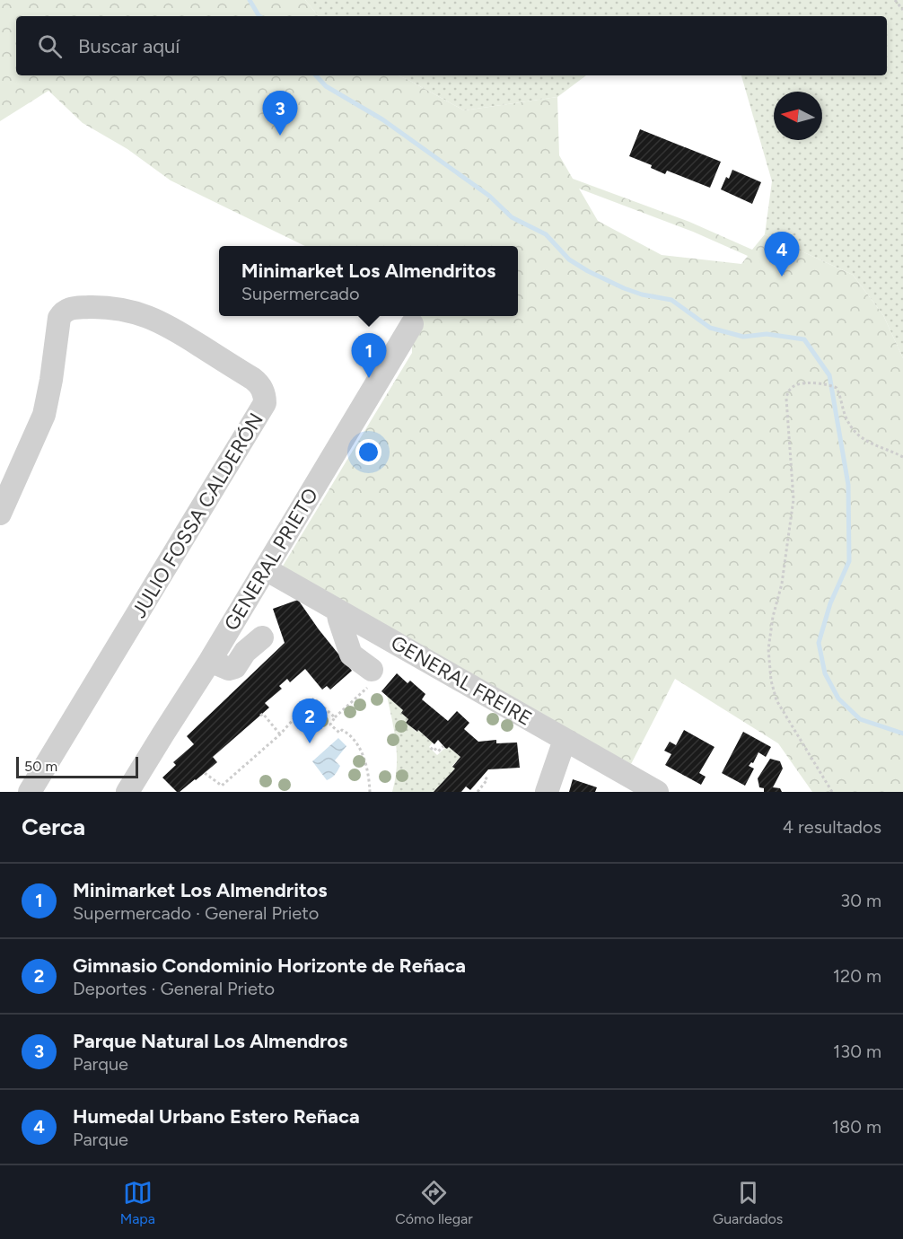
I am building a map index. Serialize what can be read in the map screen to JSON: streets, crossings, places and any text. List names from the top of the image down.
{
  "streets": {
    "street": ["JULIO FOSSA CALDERÓN", "GENERAL PRIETO", "GENERAL FREIRE"]
  },
  "crossings": [
    ["GENERAL PRIETO", "GENERAL FREIRE"]
  ],
  "scale_bar": "50 m",
  "north": "left",
  "page": {
    "search": "Buscar aquí",
    "pins": [
      "3",
      "4",
      "1",
      "2"
    ],
    "popup": ["Minimarket Los Almendritos", "Supermercado"],
    "scale": "50 m",
    "heading": ["Cerca", "4 resultados"],
    "list": [
      {
        "mark": "1",
        "name": "Minimarket Los Almendritos",
        "note": "Supermercado · General Prieto",
        "value": "30 m"
      },
      {
        "mark": "2",
        "name": "Gimnasio Condominio Horizonte de Reñaca",
        "note": "Deportes · General Prieto",
        "value": "120 m"
      },
      {
        "mark": "3",
        "name": "Parque Natural Los Almendros",
        "note": "Parque",
        "value": "130 m"
      },
      {
        "mark": "4",
        "name": "Humedal Urbano Estero Reñaca",
        "note": "Parque",
        "value": "180 m"
      }
    ],
    "nav": ["Mapa", "Cómo llegar", "Guardados"]
  }
}
